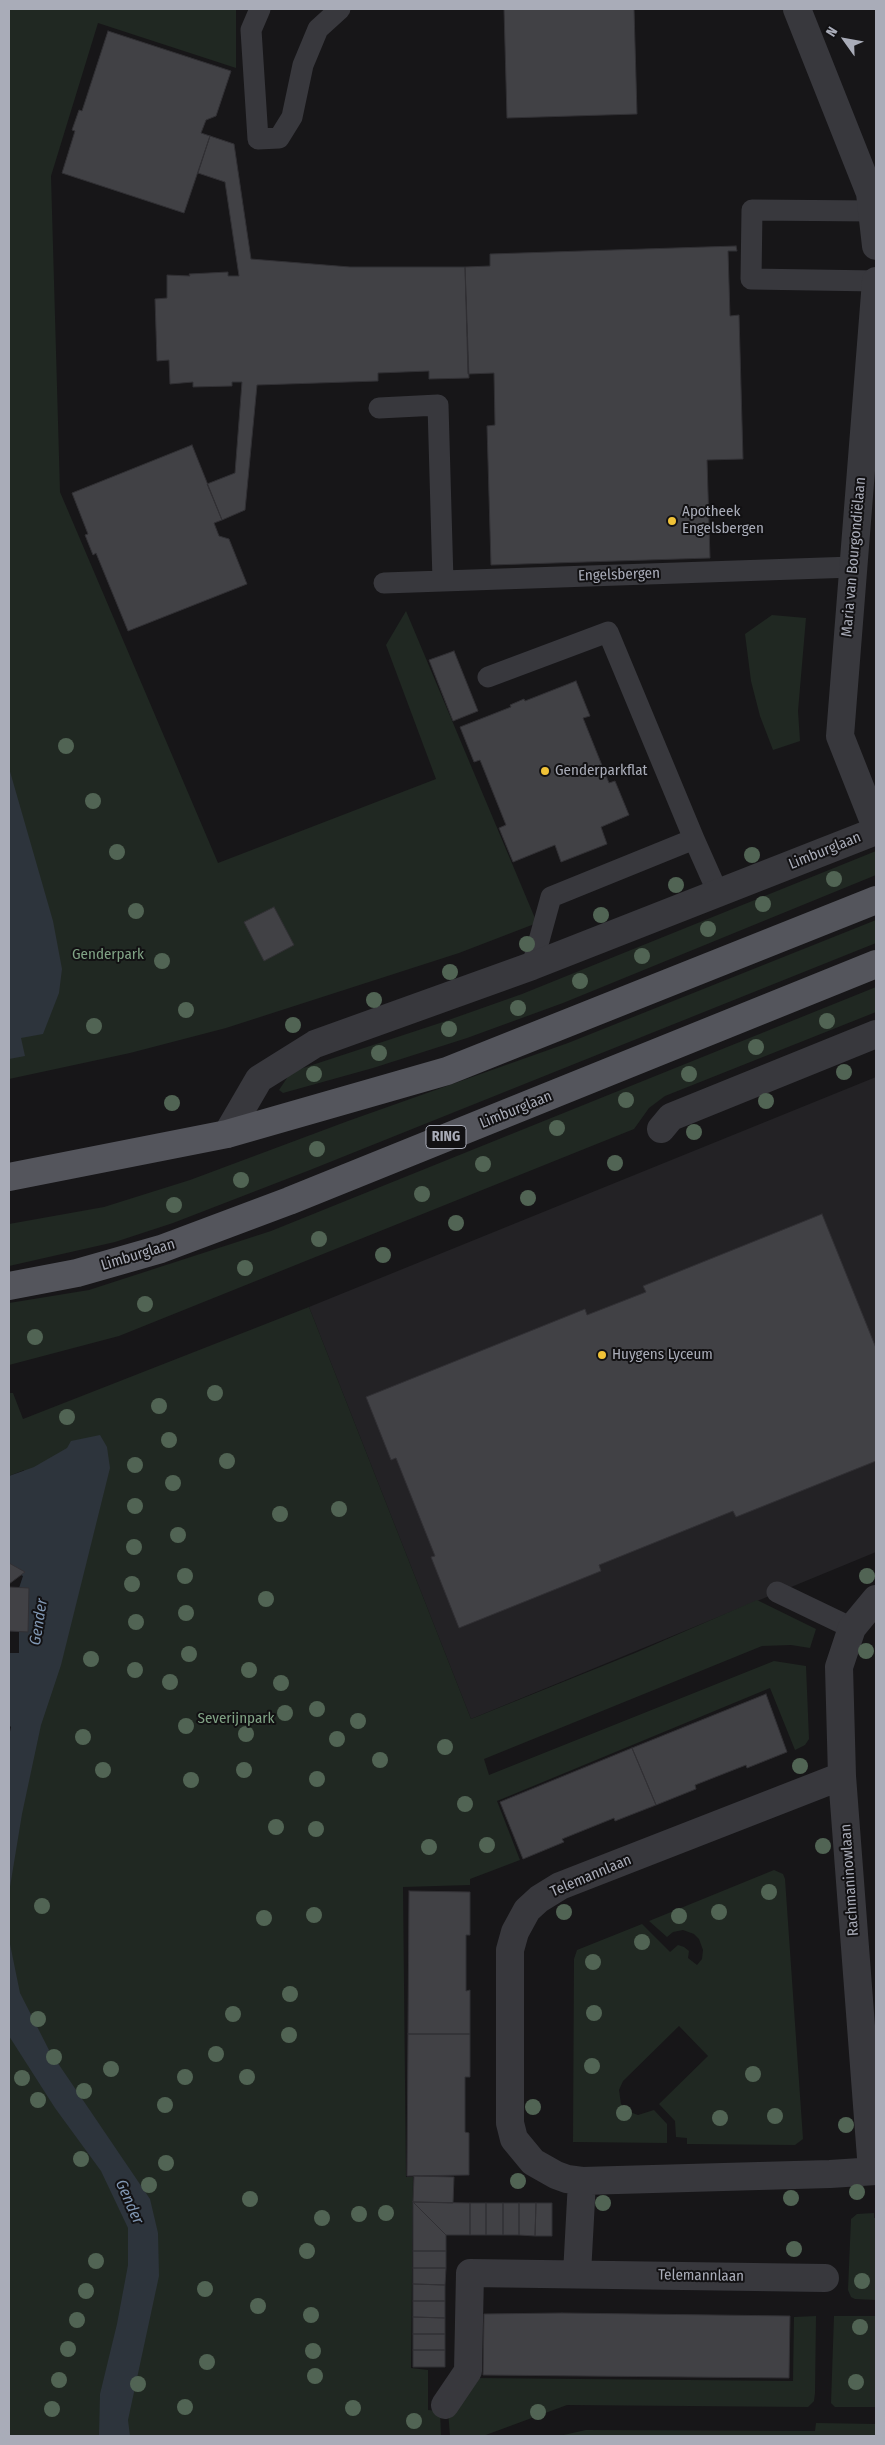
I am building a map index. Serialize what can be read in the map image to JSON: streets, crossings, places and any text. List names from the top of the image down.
{
  "streets": {
    "main road": ["Limburglaan", "RING"],
    "street": ["Maria van Bourgondiëlaan", "Telemannlaan", "Rachmaninowlaan"],
    "lane": ["Engelsbergen"]
  },
  "crossings": [
    ["Maria van Bourgondiëlaan", "Engelsbergen"],
    ["Maria van Bourgondiëlaan", "Limburglaan"],
    ["Telemannlaan", "Rachmaninowlaan"]
  ],
  "water": ["Gender"],
  "parks": ["Genderpark", "Severijnpark"],
  "places": ["Apotheek Engelsbergen", "Genderparkflat", "Huygens Lyceum"],
  "north": "top left"
}
